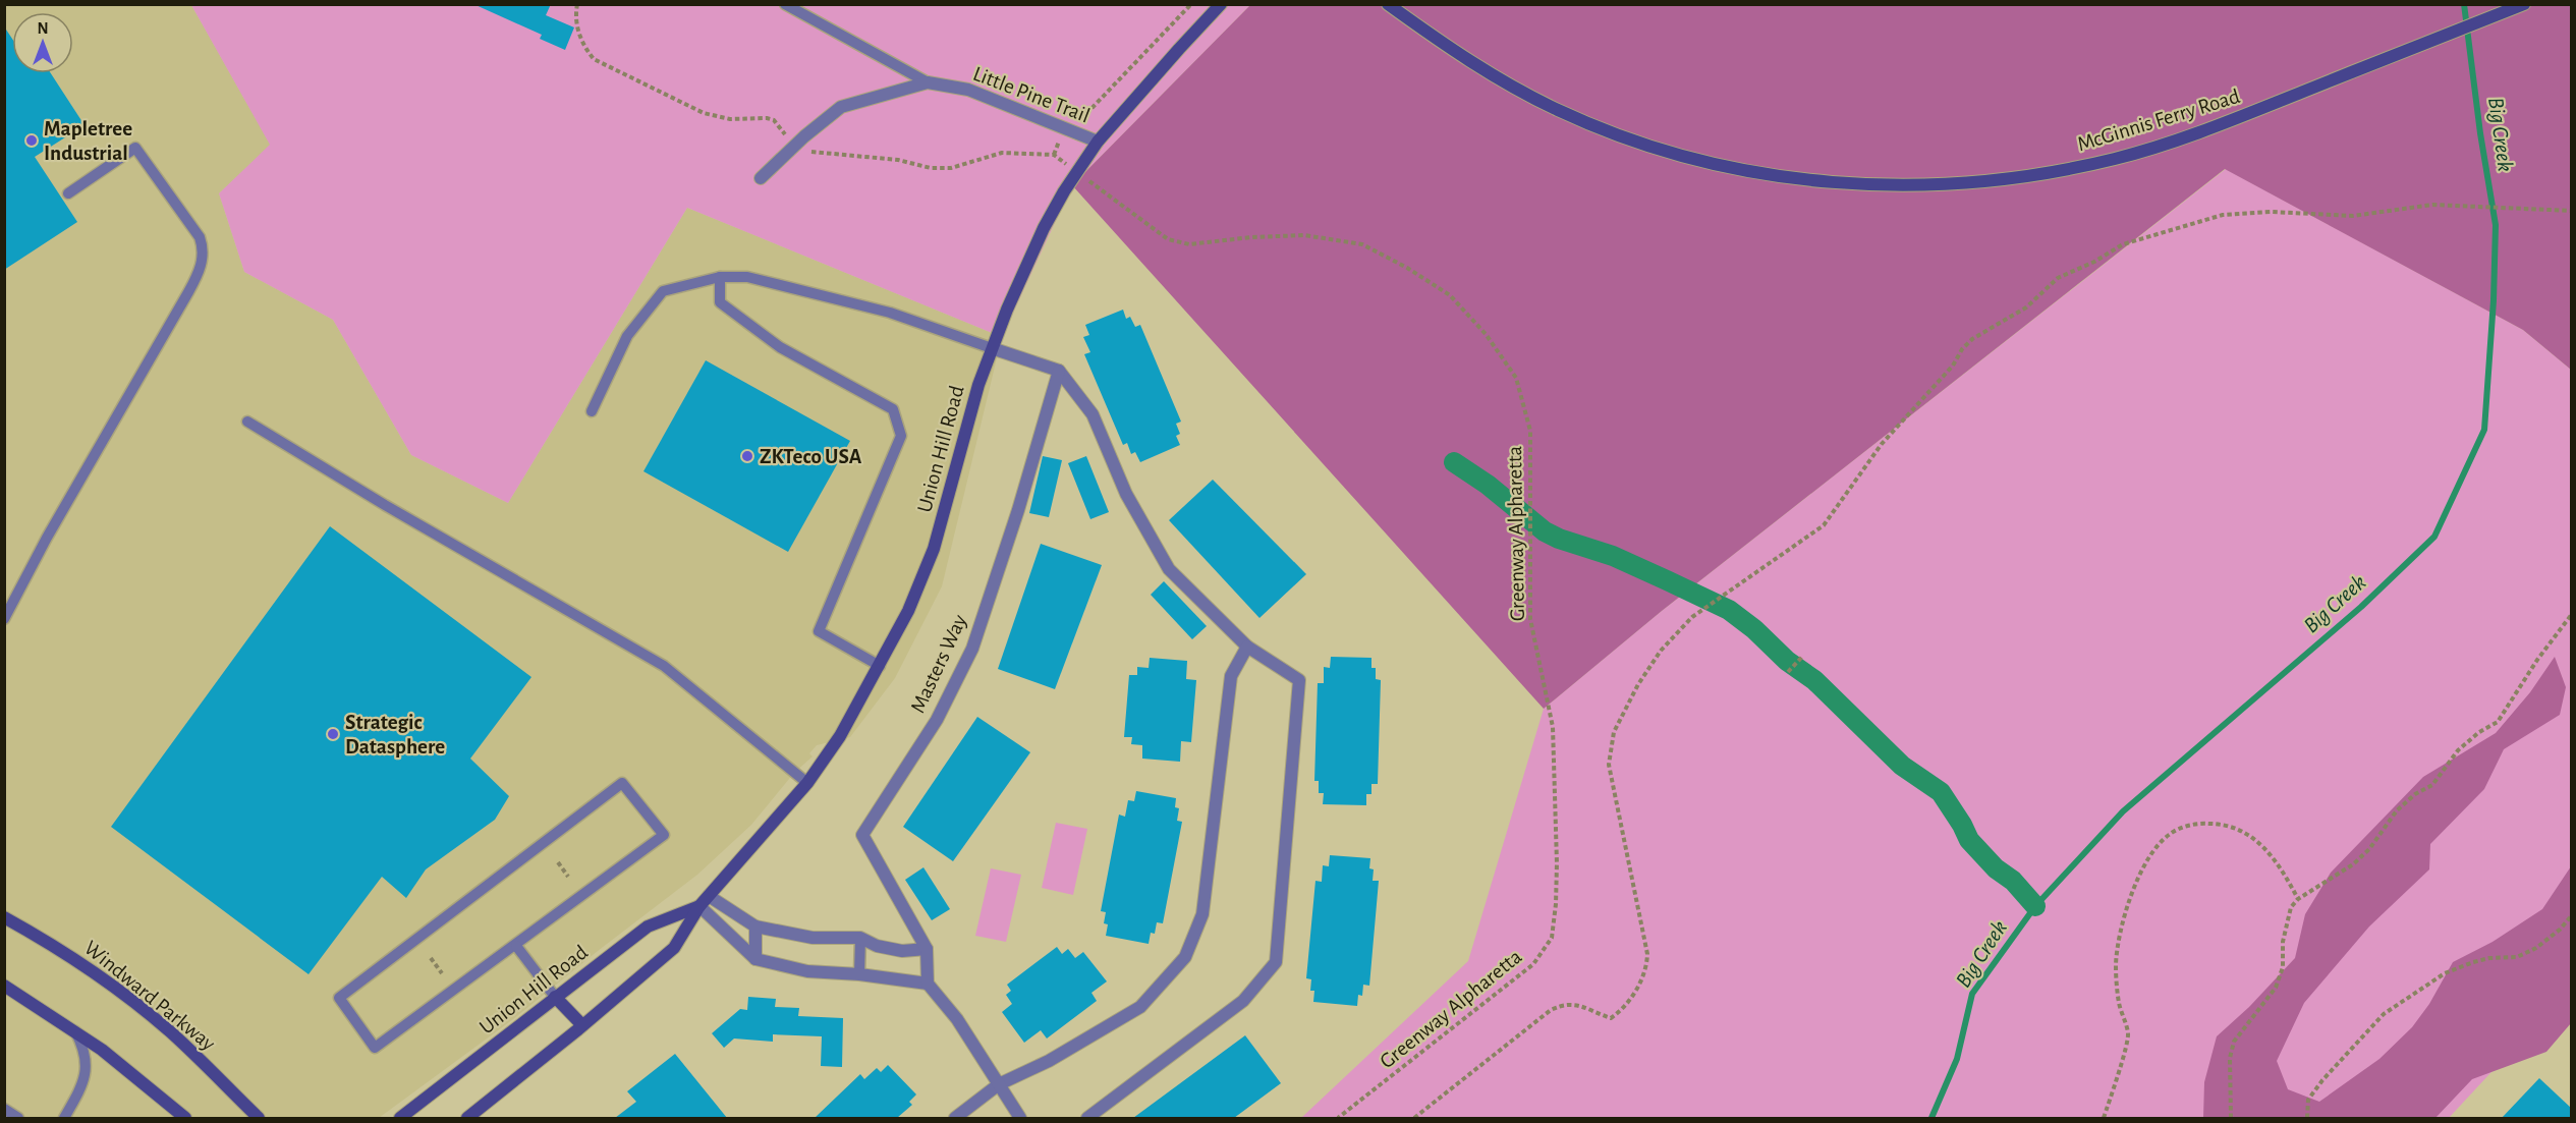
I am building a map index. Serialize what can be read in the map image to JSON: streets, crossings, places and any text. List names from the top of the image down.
{
  "streets": {
    "street": [
      "Little Pine Trail",
      "McGinnis Ferry Road",
      "Union Hill Road",
      "Masters Way",
      "Windward Parkway"
    ],
    "path": ["Greenway Alpharetta"]
  },
  "crossings": [
    ["Little Pine Trail", "Union Hill Road"]
  ],
  "water": ["Big Creek"],
  "places": ["Mapletree Industrial", "ZKTeco USA", "Strategic Datasphere"],
  "north": "top"
}
